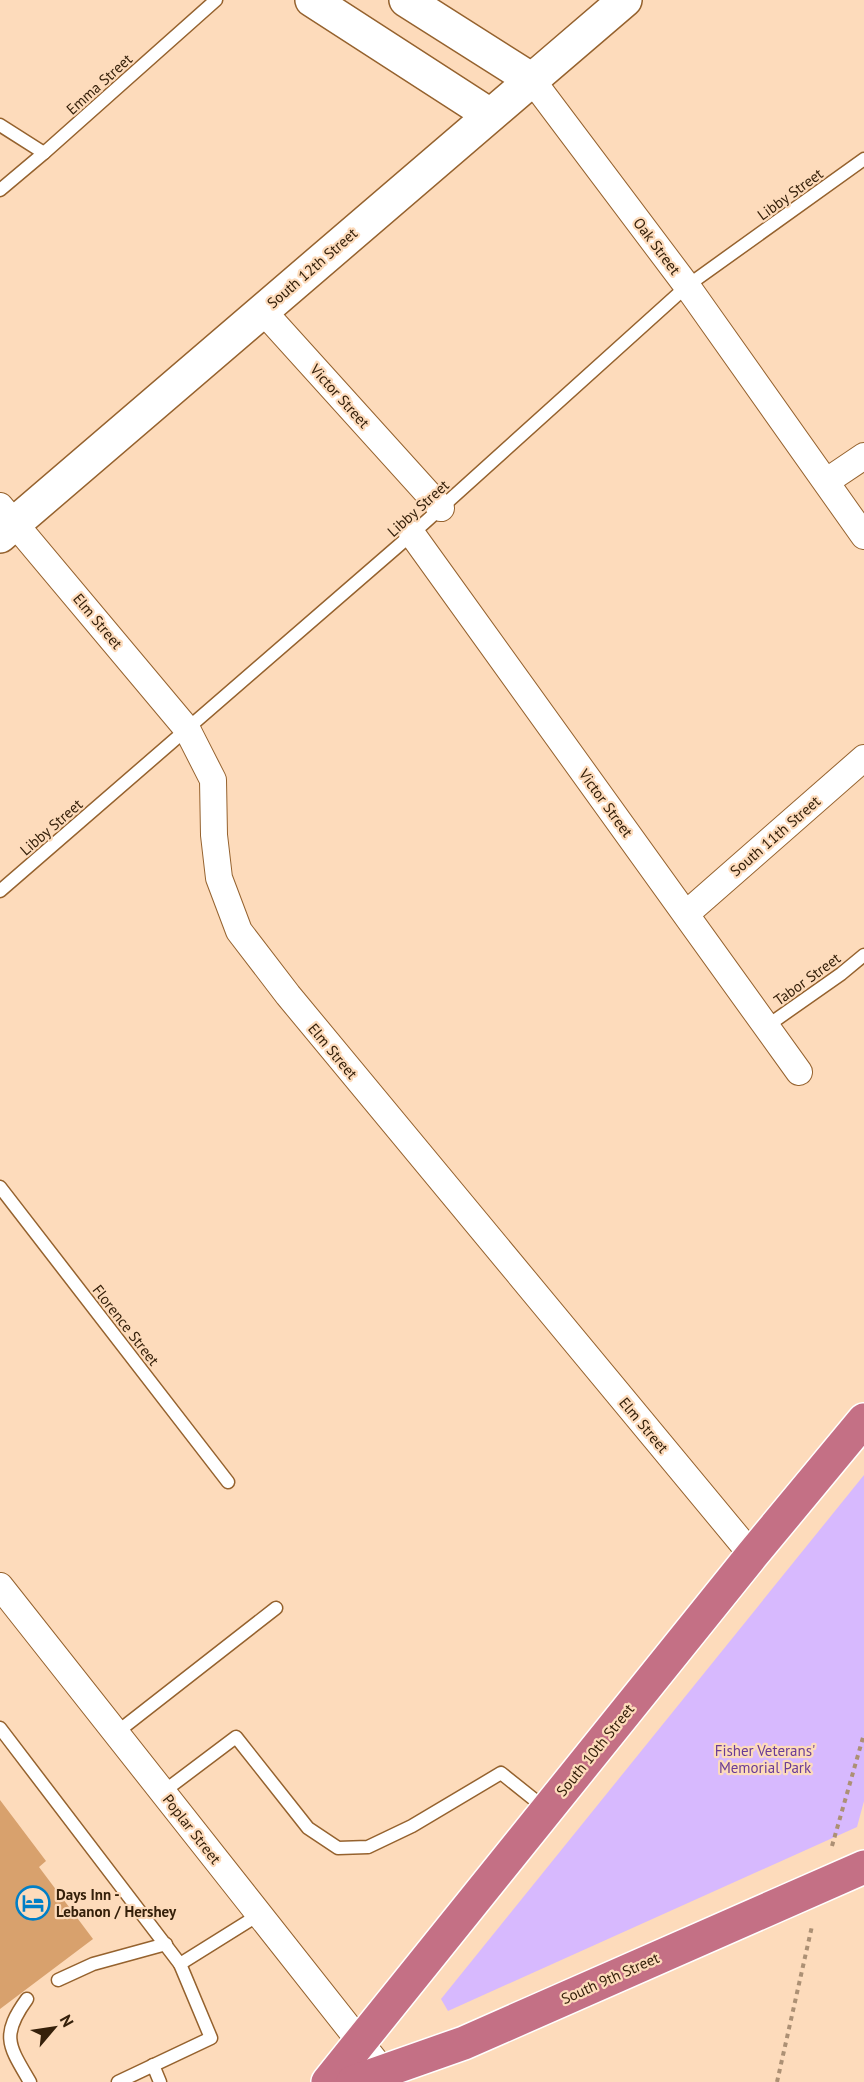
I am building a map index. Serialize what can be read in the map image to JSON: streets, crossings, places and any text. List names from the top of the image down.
{
  "streets": {
    "highway": ["South 10th Street", "South 9th Street"],
    "main road": ["Oak Street", "South 12th Street"],
    "street": [
      "Victor Street",
      "Elm Street",
      "South 11th Street",
      "Poplar Street"
    ],
    "lane": [
      "Emma Street",
      "Libby Street",
      "Tabor Street",
      "Florence Street"
    ]
  },
  "crossings": [
    ["Libby Street", "Oak Street"],
    ["Libby Street", "Victor Street"],
    ["Libby Street", "Elm Street"],
    ["Oak Street", "South 12th Street"],
    ["South 12th Street", "Victor Street"],
    ["South 12th Street", "Elm Street"],
    ["Victor Street", "South 11th Street"],
    ["Victor Street", "Tabor Street"],
    ["Elm Street", "South 10th Street"],
    ["South 10th Street", "Poplar Street"],
    ["Poplar Street", "South 9th Street"]
  ],
  "parks": ["Fisher Veterans' Memorial Park"],
  "places": {
    "hotel": ["Days Inn - Lebanon / Hershey"]
  },
  "north": "top right"
}
